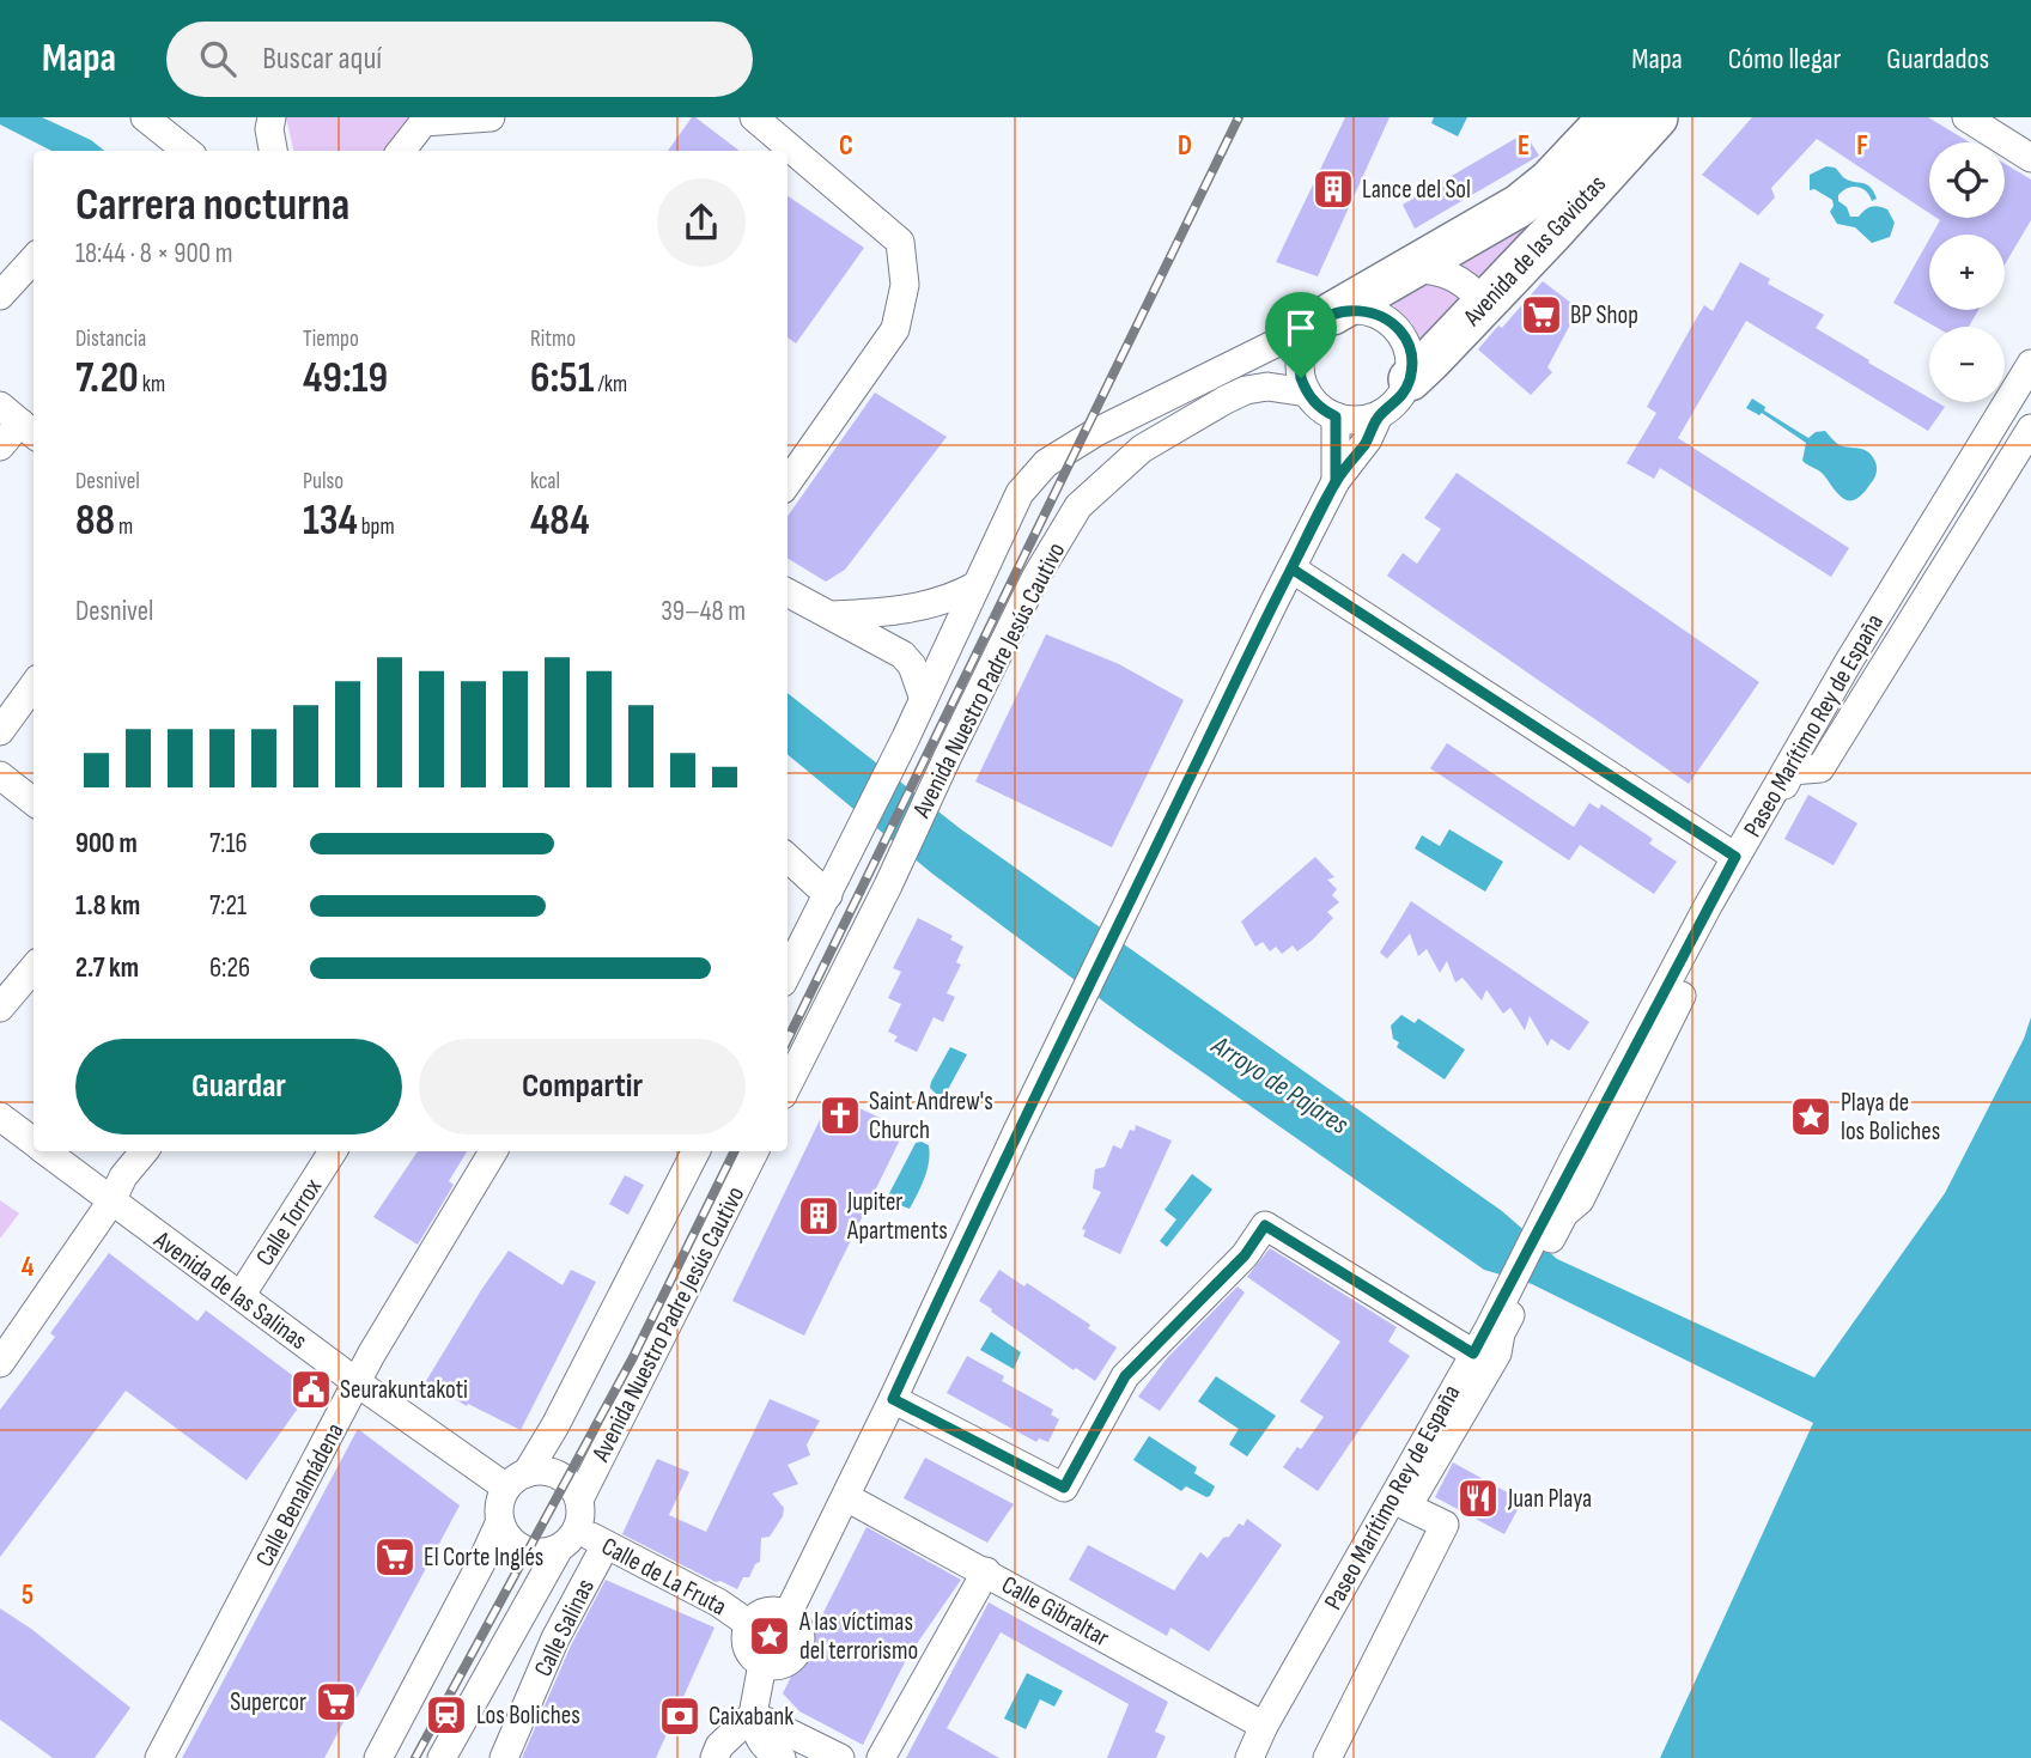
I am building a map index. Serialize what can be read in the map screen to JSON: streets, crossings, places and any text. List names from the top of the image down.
{
  "streets": {
    "main road": ["Avenida de las Gaviotas"],
    "street": [
      "Avenida Nuestro Padre Jesús Cautivo",
      "Paseo Marítimo Rey de España",
      "Calle Torrox",
      "Avenida de las Salinas",
      "Calle Benalmádena",
      "Calle de La Fruta",
      "Calle Gibraltar",
      "Calle Salinas"
    ]
  },
  "crossings": [
    ["Avenida de las Gaviotas", "Avenida Nuestro Padre Jesús Cautivo"],
    ["Avenida Nuestro Padre Jesús Cautivo", "Avenida de las Salinas"],
    ["Avenida Nuestro Padre Jesús Cautivo", "Calle de La Fruta"],
    ["Paseo Marítimo Rey de España", "Calle Gibraltar"],
    ["Calle Torrox", "Avenida de las Salinas"],
    ["Avenida de las Salinas", "Calle Benalmádena"],
    ["Avenida de las Salinas", "Calle de La Fruta"],
    ["Calle de La Fruta", "Calle Salinas"]
  ],
  "water": ["Arroyo de Pajares"],
  "places": {
    "building": ["Lance del Sol", "Jupiter Apartments"],
    "supermarket": ["BP Shop", "El Corte Inglés", "Supercor"],
    "church": ["Saint Andrew's Church"],
    "place": ["Playa de los Boliches", "A las víctimas del terrorismo"],
    "public building": ["Seurakuntakoti"],
    "restaurant": ["Juan Playa"],
    "station": ["Los Boliches"],
    "bank": ["Caixabank"]
  },
  "page": {
    "header": "Mapa",
    "search": "Buscar aquí",
    "nav": ["Mapa", "Cómo llegar", "Guardados"],
    "map_buttons": ["+", "−"],
    "heading": ["Carrera nocturna", "18:44 · 8 × 900 m"],
    "stats": [
      ["Distancia", "7.20 km"],
      ["Tiempo", "49:19"],
      ["Ritmo", "6:51 /km"],
      ["Desnivel", "88 m"],
      ["Pulso", "134 bpm"],
      ["kcal", "484"]
    ],
    "chart": ["Desnivel", "39–48 m"],
    "list": [
      {
        "name": "900 m",
        "note": "7:16"
      },
      {
        "name": "1.8 km",
        "note": "7:21"
      },
      {
        "name": "2.7 km",
        "note": "6:26"
      }
    ],
    "buttons": ["Guardar", "Compartir"]
  },
  "grid": {
    "columns": [
      "C",
      "D",
      "E",
      "F"
    ],
    "rows": ["4", "5"]
  }
}
